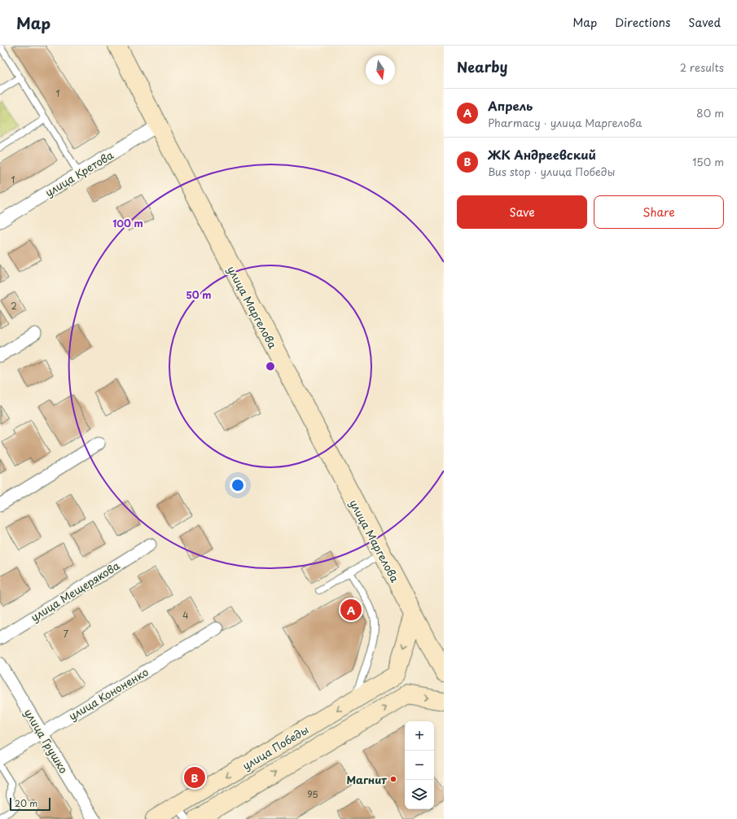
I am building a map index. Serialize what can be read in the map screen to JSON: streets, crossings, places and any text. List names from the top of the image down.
{
  "streets": {
    "street": [
      "улица Кретова",
      "улица Маргелова",
      "улица Мещерякова",
      "улица Кононенко",
      "улица Грушко",
      "улица Победы"
    ]
  },
  "crossings": [
    ["улица Кретова", "улица Маргелова"],
    ["улица Кононенко", "улица Грушко"]
  ],
  "places": ["Магнит"],
  "house_numbers": [
    "1",
    "1",
    "2",
    "4",
    "7",
    "95"
  ],
  "scale_bar": "20 m",
  "north": "bottom",
  "page": {
    "header": "Map",
    "nav": ["Map", "Directions", "Saved"],
    "heading": ["Nearby", "2 results"],
    "list": [
      {
        "mark": "A",
        "name": "Апрель",
        "note": "Pharmacy · улица Маргелова",
        "value": "80 m"
      },
      {
        "mark": "B",
        "name": "ЖК Андреевский",
        "note": "Bus stop · улица Победы",
        "value": "150 m"
      }
    ],
    "buttons": ["Save", "Share"],
    "pins": ["A", "B"],
    "map_buttons": ["+", "−"],
    "scale": "20 m"
  },
  "rings": ["100 m", "50 m"]
}
